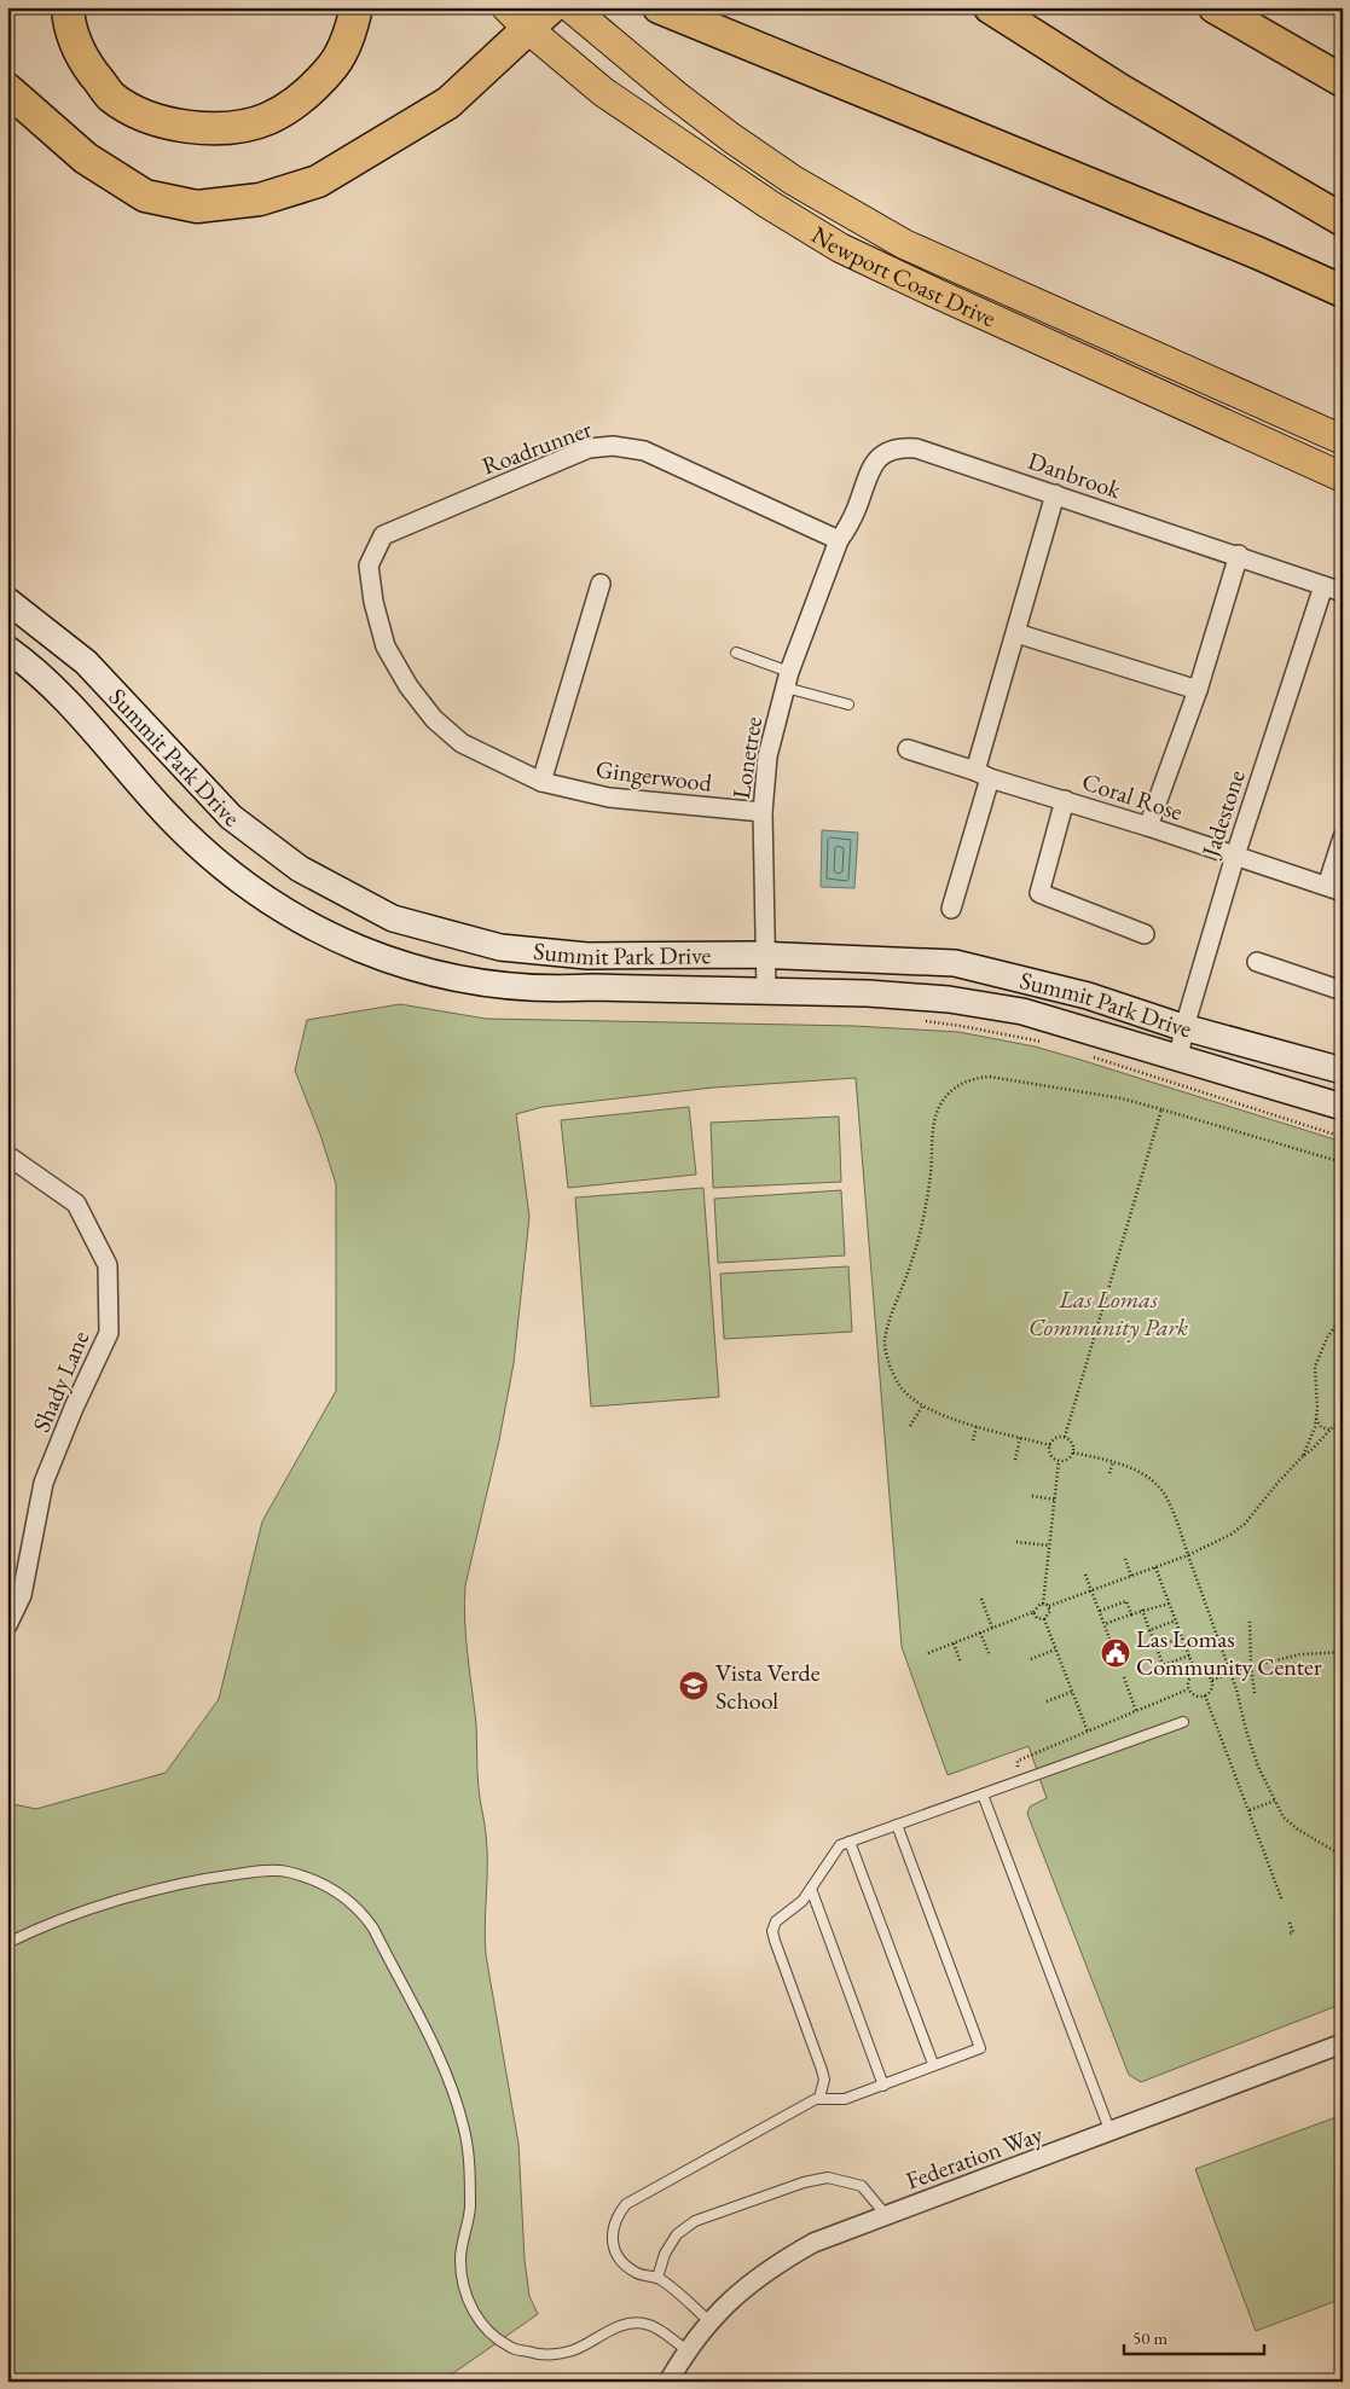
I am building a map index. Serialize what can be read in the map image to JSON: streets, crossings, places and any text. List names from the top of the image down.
{
  "streets": {
    "main road": ["Newport Coast Drive"],
    "street": [
      "Roadrunner",
      "Danbrook",
      "Summit Park Drive",
      "Lonetree",
      "Gingerwood",
      "Coral Rose",
      "Jadestone",
      "Shady Lane",
      "Federation Way"
    ]
  },
  "crossings": [
    ["Roadrunner", "Danbrook"],
    ["Roadrunner", "Lonetree"],
    ["Roadrunner", "Gingerwood"],
    ["Danbrook", "Lonetree"],
    ["Danbrook", "Jadestone"],
    ["Summit Park Drive", "Lonetree"],
    ["Summit Park Drive", "Jadestone"],
    ["Lonetree", "Gingerwood"],
    ["Coral Rose", "Jadestone"]
  ],
  "parks": ["Las Lomas Community Park"],
  "places": {
    "public building": ["Las Lomas Community Center"],
    "school or university": ["Vista Verde School"]
  },
  "scale_bar": "50 m"
}
